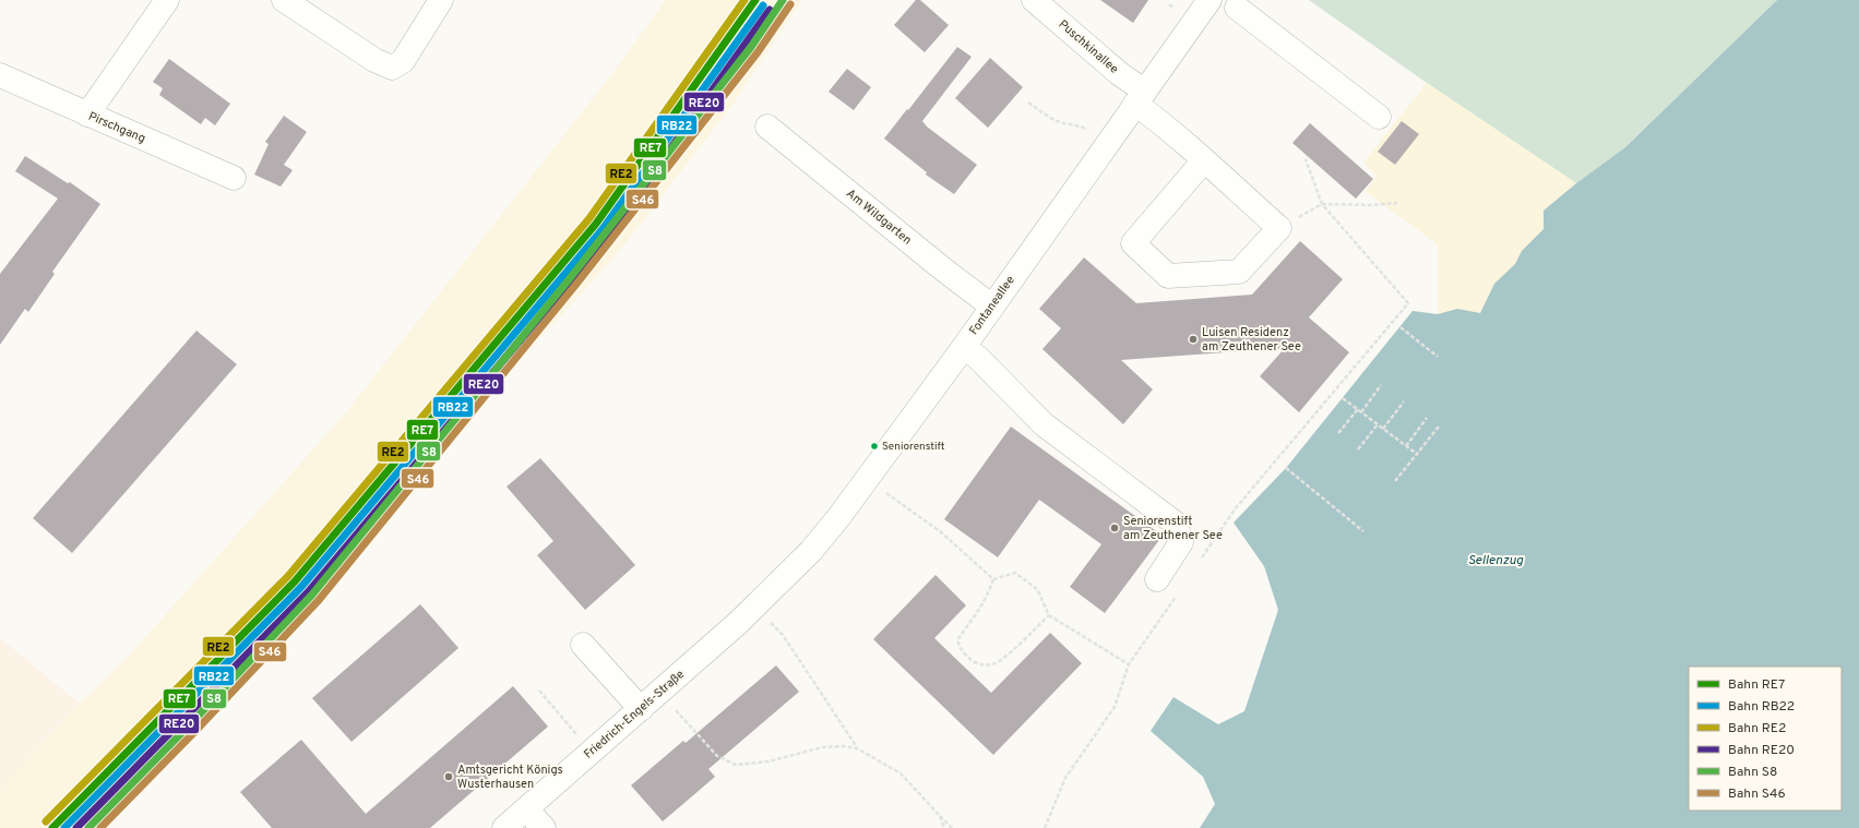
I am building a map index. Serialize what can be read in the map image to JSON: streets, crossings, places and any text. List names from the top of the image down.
{
  "streets": {
    "main road": [
      "Puschkinallee",
      "Pirschgang",
      "Am Wildgarten",
      "Fontaneallee",
      "Friedrich-Engels-Straße"
    ]
  },
  "crossings": [
    ["Puschkinallee", "Fontaneallee"],
    ["Am Wildgarten", "Fontaneallee"],
    ["Fontaneallee", "Friedrich-Engels-Straße"]
  ],
  "water": ["Sellenzug"],
  "places": [
    "Luisen Residenz am Zeuthener See",
    "Seniorenstift",
    "Seniorenstift am Zeuthener See",
    "Amtsgericht Königs Wusterhausen"
  ],
  "lines": [
    "rail line RE7",
    "rail line RE2",
    "rail line S8",
    "rail line S46",
    "rail line RB22",
    "rail line RE20"
  ],
  "legend": [
    "Bahn RE7",
    "Bahn RB22",
    "Bahn RE2",
    "Bahn RE20",
    "Bahn S8",
    "Bahn S46"
  ]
}
